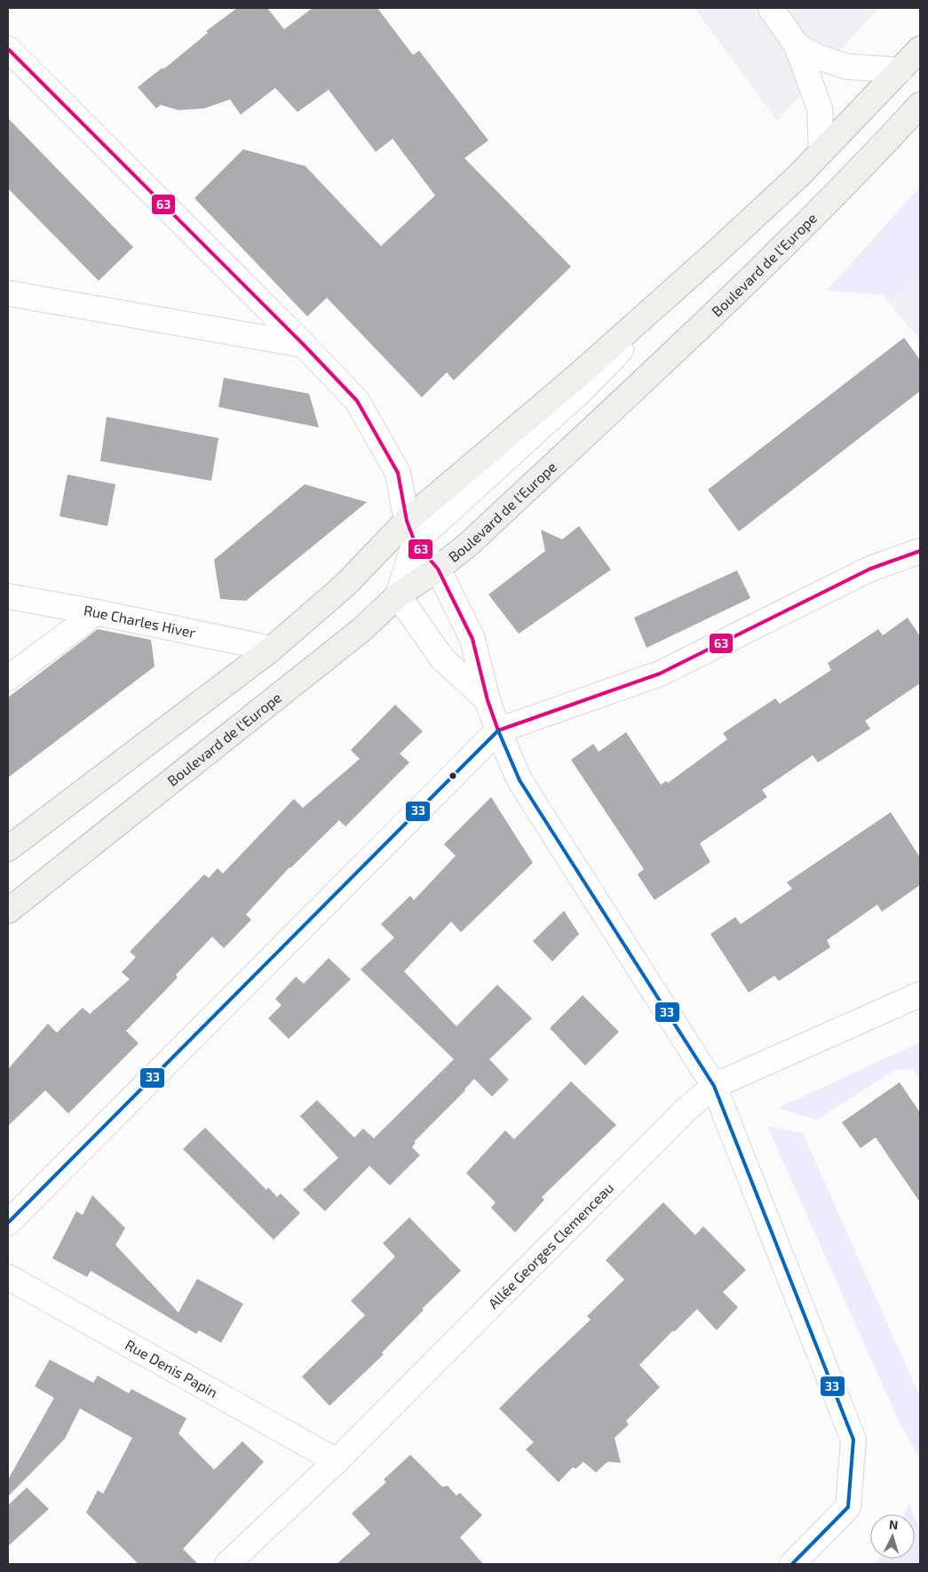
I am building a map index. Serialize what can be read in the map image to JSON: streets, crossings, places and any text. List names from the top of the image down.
{
  "streets": {
    "main road": ["Boulevard de l'Europe"],
    "street": ["Rue Charles Hiver", "Allée Georges Clemenceau", "Rue Denis Papin"]
  },
  "crossings": [
    ["Allée Georges Clemenceau", "Rue Denis Papin"]
  ],
  "lines": ["transit line 63", "transit line 33"],
  "north": "top"
}
